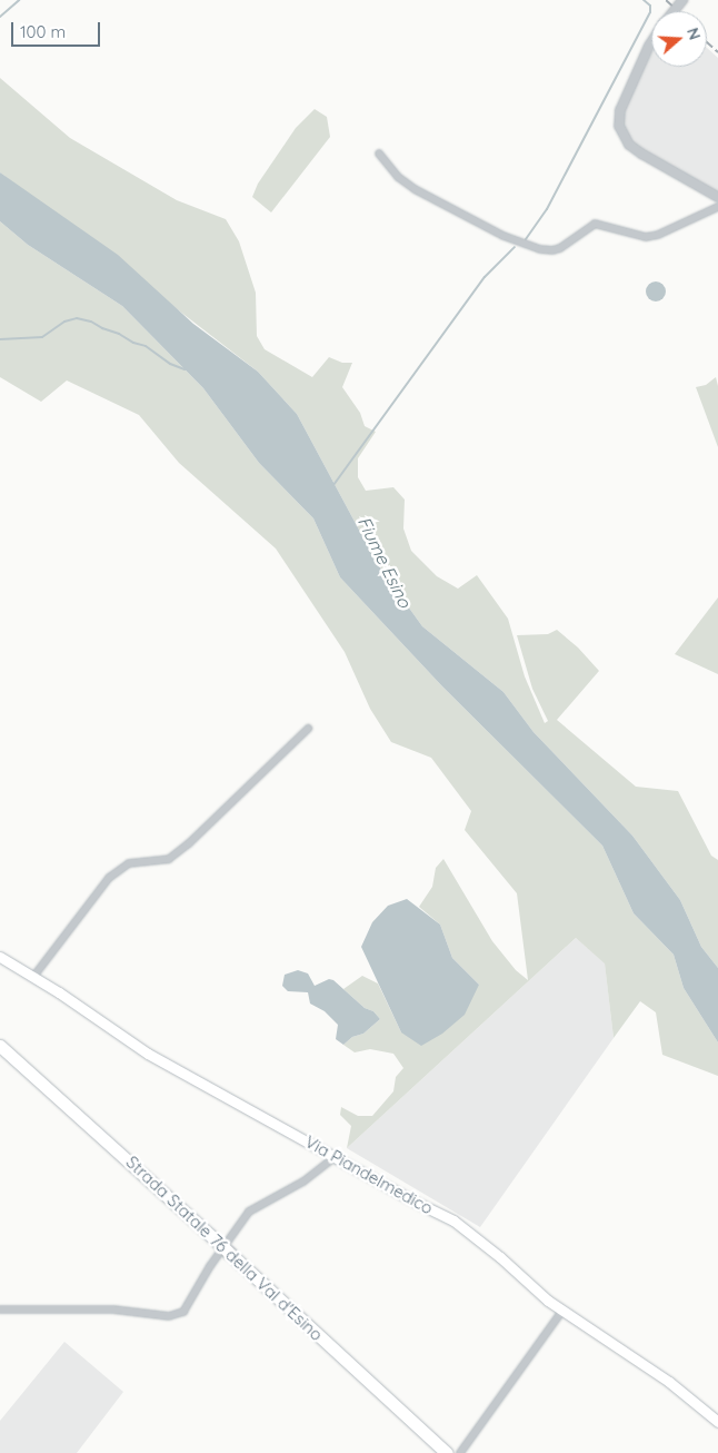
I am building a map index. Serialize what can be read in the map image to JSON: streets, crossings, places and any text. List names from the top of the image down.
{
  "streets": {
    "highway": ["Strada Statale 76 della Val d'Esino"],
    "main road": ["Via Piandelmedico"]
  },
  "water": ["Fiume Esino"],
  "scale_bar": "100 m",
  "north": "right"
}
